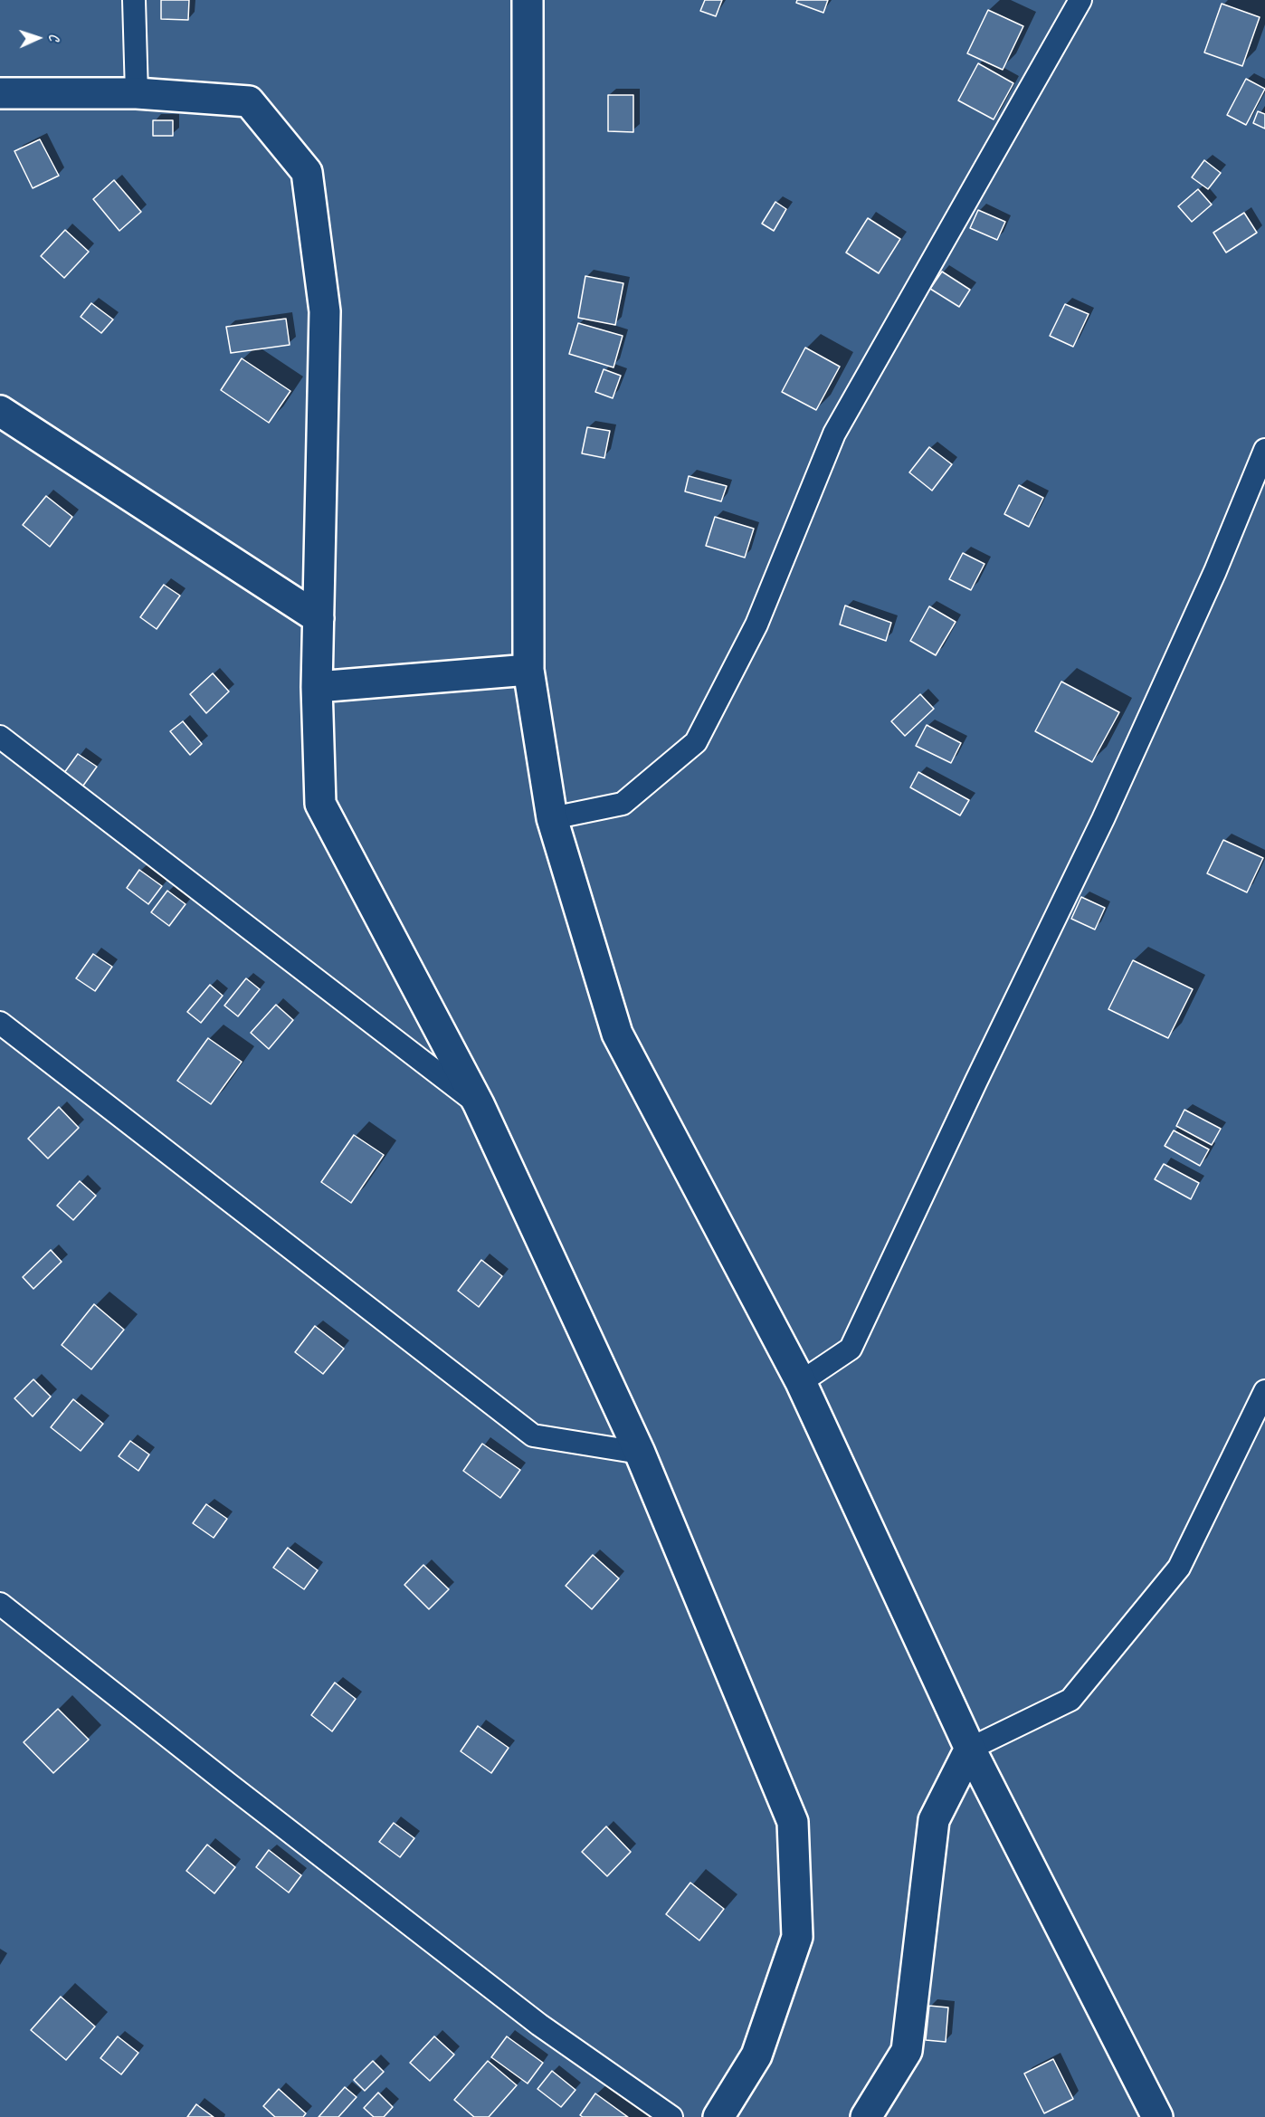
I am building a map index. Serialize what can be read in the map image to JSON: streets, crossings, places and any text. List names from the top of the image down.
{
  "north": "right"
}
